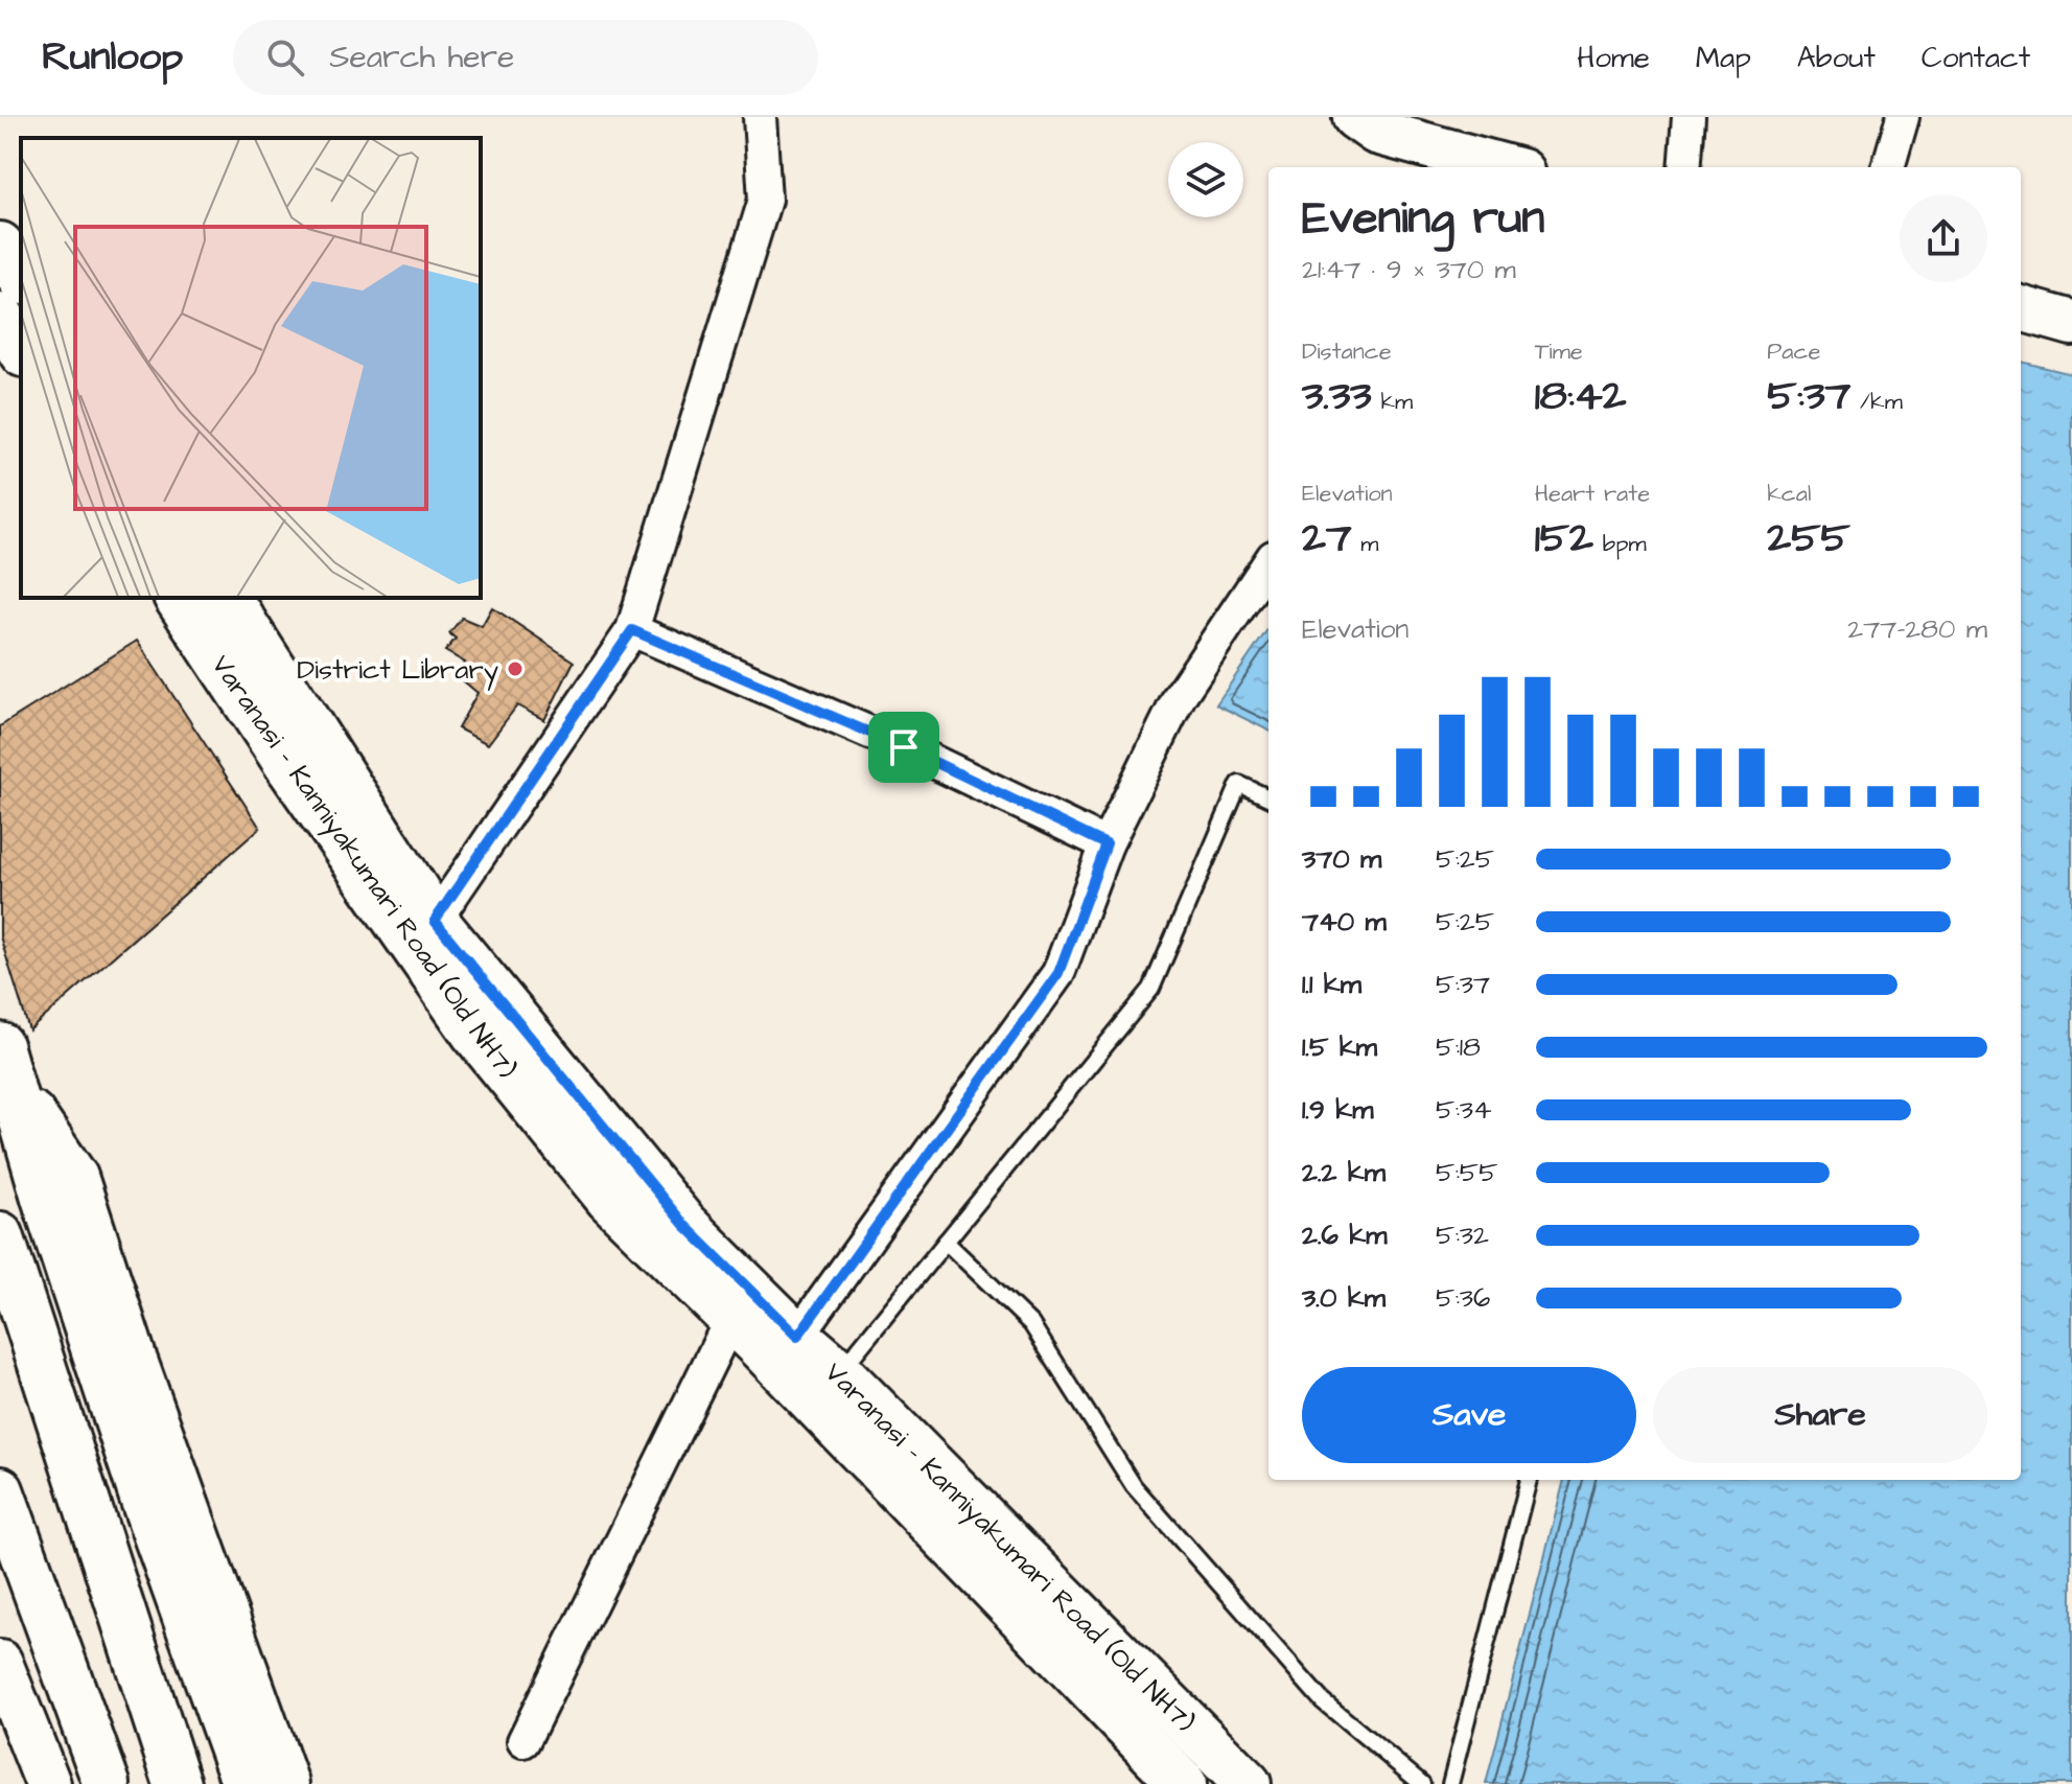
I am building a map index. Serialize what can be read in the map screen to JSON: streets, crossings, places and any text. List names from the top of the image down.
{
  "streets": {
    "main road": ["Varanasi - Kanniyakumari Road (Old NH7)"]
  },
  "places": ["District Library"],
  "page": {
    "header": "Runloop",
    "search": "Search here",
    "nav": [
      "Home",
      "Map",
      "About",
      "Contact"
    ],
    "heading": ["Evening run", "21:47 · 9 × 370 m"],
    "stats": [
      ["Distance", "3.33 km"],
      ["Time", "18:42"],
      ["Pace", "5:37 /km"],
      ["Elevation", "27 m"],
      ["Heart rate", "152 bpm"],
      ["kcal", "255"]
    ],
    "chart": ["Elevation", "277–280 m"],
    "list": [
      {
        "name": "370 m",
        "note": "5:25"
      },
      {
        "name": "740 m",
        "note": "5:25"
      },
      {
        "name": "1.1 km",
        "note": "5:37"
      },
      {
        "name": "1.5 km",
        "note": "5:18"
      },
      {
        "name": "1.9 km",
        "note": "5:34"
      },
      {
        "name": "2.2 km",
        "note": "5:55"
      },
      {
        "name": "2.6 km",
        "note": "5:32"
      },
      {
        "name": "3.0 km",
        "note": "5:36"
      }
    ],
    "buttons": ["Save", "Share"]
  }
}
